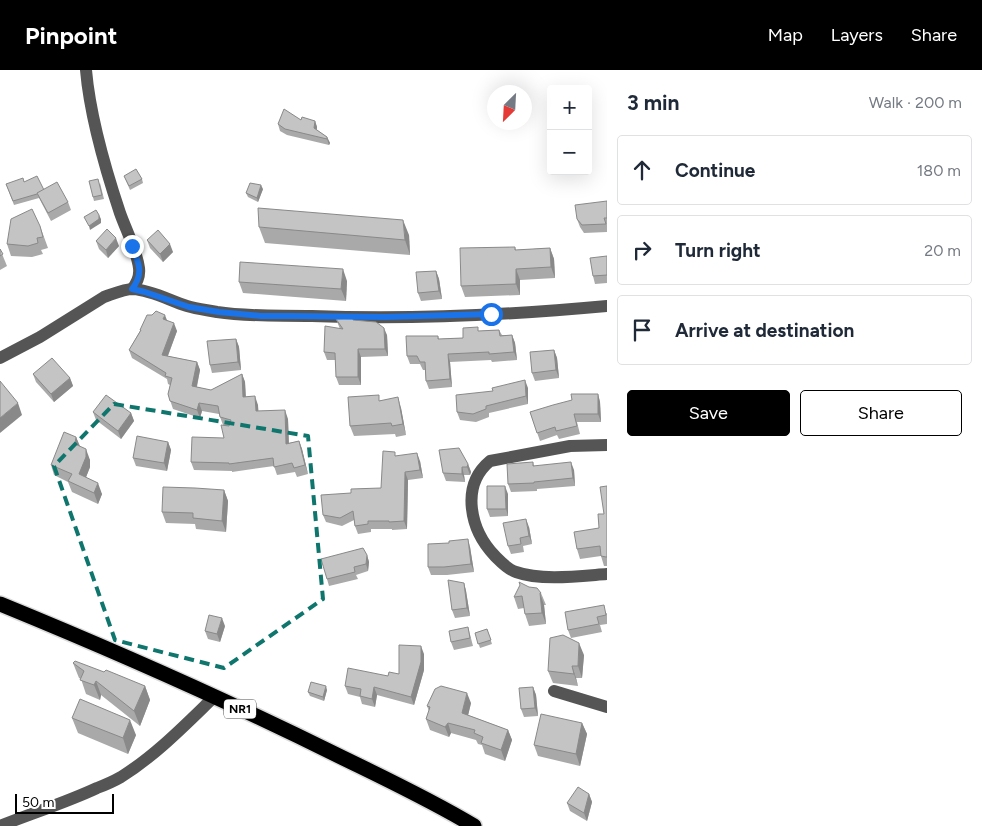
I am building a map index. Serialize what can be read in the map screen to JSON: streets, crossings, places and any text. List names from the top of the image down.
{
  "streets": {
    "highway": ["NR1"]
  },
  "scale_bar": "50 m",
  "north": "bottom left",
  "page": {
    "header": "Pinpoint",
    "nav": ["Map", "Layers", "Share"],
    "heading": ["3 min", "Walk · 200 m"],
    "map_buttons": ["+", "−"],
    "list": [
      ["Continue", "180 m"],
      ["Turn right", "20 m"],
      "Arrive at destination"
    ],
    "buttons": ["Save", "Share"],
    "scale": "50 m"
  }
}
